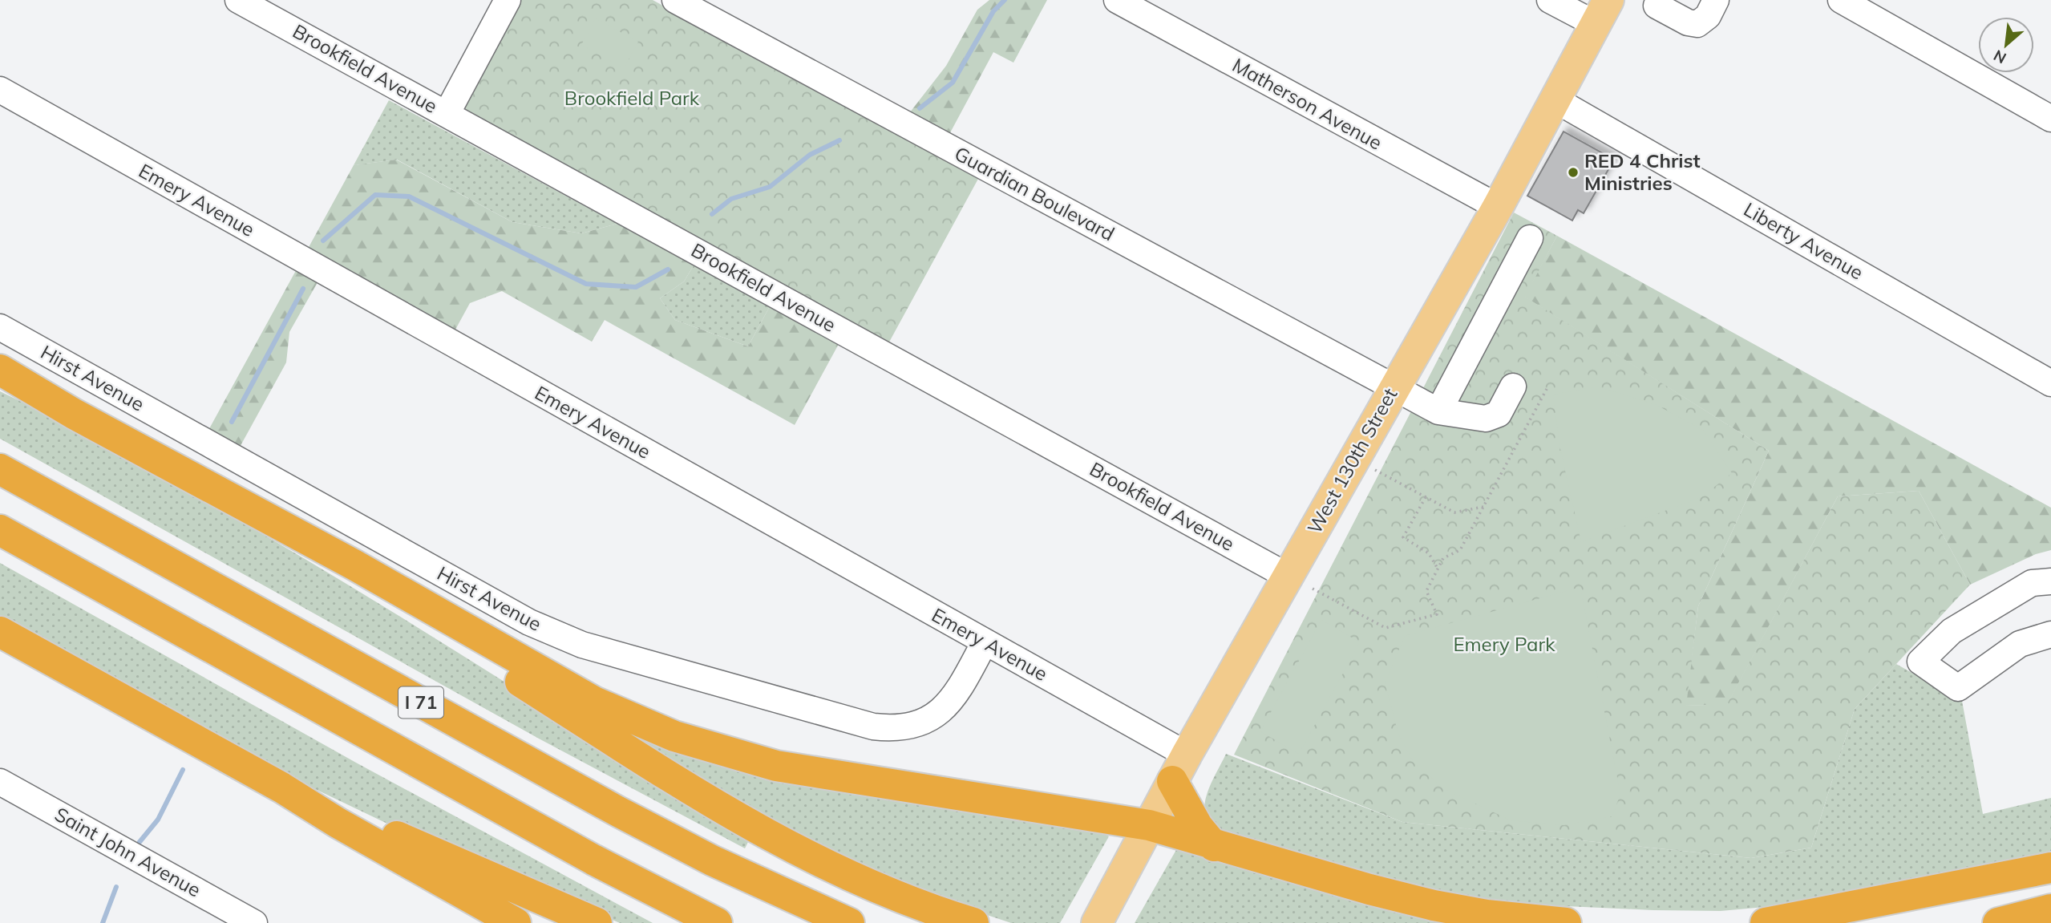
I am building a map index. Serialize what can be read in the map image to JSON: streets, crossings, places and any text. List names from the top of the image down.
{
  "streets": {
    "highway": ["I 71"],
    "main road": ["West 130th Street"],
    "street": [
      "Brookfield Avenue",
      "Matherson Avenue",
      "Guardian Boulevard",
      "Emery Avenue",
      "Liberty Avenue",
      "Hirst Avenue",
      "Saint John Avenue"
    ]
  },
  "crossings": [
    ["Brookfield Avenue", "West 130th Street"],
    ["Matherson Avenue", "West 130th Street"],
    ["Guardian Boulevard", "West 130th Street"],
    ["Emery Avenue", "Hirst Avenue"],
    ["Emery Avenue", "West 130th Street"],
    ["Liberty Avenue", "West 130th Street"]
  ],
  "parks": ["Brookfield Park", "Emery Park"],
  "places": ["RED 4 Christ Ministries"],
  "north": "bottom left"
}
